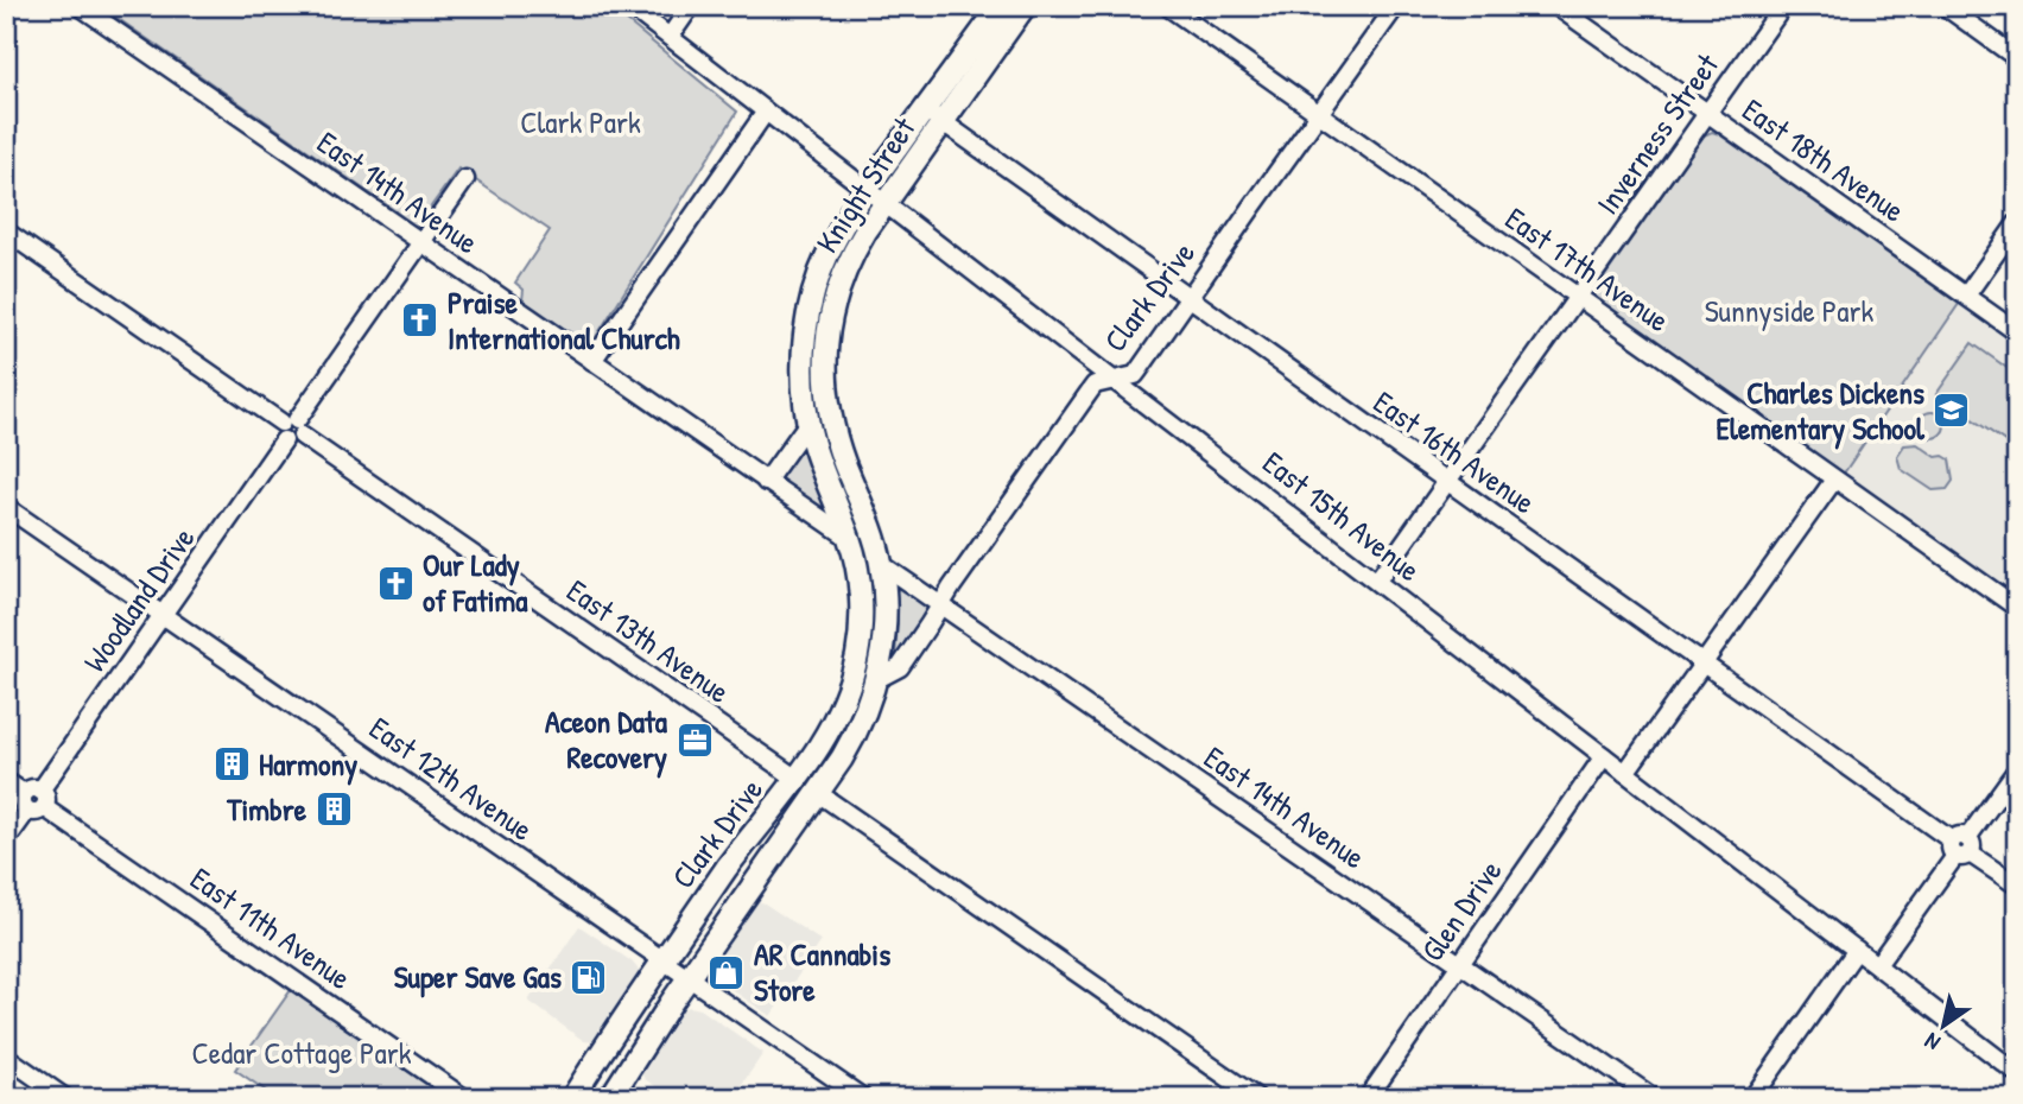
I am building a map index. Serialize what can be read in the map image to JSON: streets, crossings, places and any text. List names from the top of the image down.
{
  "streets": {
    "main road": ["Knight Street", "Clark Drive"],
    "street": [
      "Inverness Street",
      "East 18th Avenue",
      "East 14th Avenue",
      "East 17th Avenue",
      "East 16th Avenue",
      "East 15th Avenue",
      "Woodland Drive",
      "East 13th Avenue",
      "East 12th Avenue",
      "Glen Drive",
      "East 11th Avenue"
    ]
  },
  "crossings": [
    ["Inverness Street", "East 18th Avenue"],
    ["Inverness Street", "East 17th Avenue"],
    ["Inverness Street", "East 16th Avenue"],
    ["Inverness Street", "East 15th Avenue"],
    ["Knight Street", "East 14th Avenue"],
    ["Knight Street", "Clark Drive"],
    ["Knight Street", "East 16th Avenue"],
    ["Knight Street", "East 15th Avenue"],
    ["East 14th Avenue", "Clark Drive"],
    ["East 14th Avenue", "Woodland Drive"],
    ["East 14th Avenue", "Glen Drive"],
    ["East 17th Avenue", "Clark Drive"],
    ["Clark Drive", "East 16th Avenue"],
    ["Clark Drive", "East 15th Avenue"],
    ["Clark Drive", "East 13th Avenue"],
    ["Clark Drive", "East 12th Avenue"],
    ["East 15th Avenue", "Glen Drive"],
    ["Woodland Drive", "East 13th Avenue"],
    ["Woodland Drive", "East 12th Avenue"],
    ["Woodland Drive", "East 11th Avenue"]
  ],
  "parks": ["Clark Park", "Sunnyside Park", "Cedar Cottage Park"],
  "places": {
    "church": ["Praise International Church", "Our Lady of Fatima"],
    "school or university": ["Charles Dickens Elementary School"],
    "office": ["Aceon Data Recovery"],
    "building": ["Harmony", "Timbre"],
    "shop": ["AR Cannabis Store"],
    "fuel station": ["Super Save Gas"]
  },
  "north": "bottom left"
}
